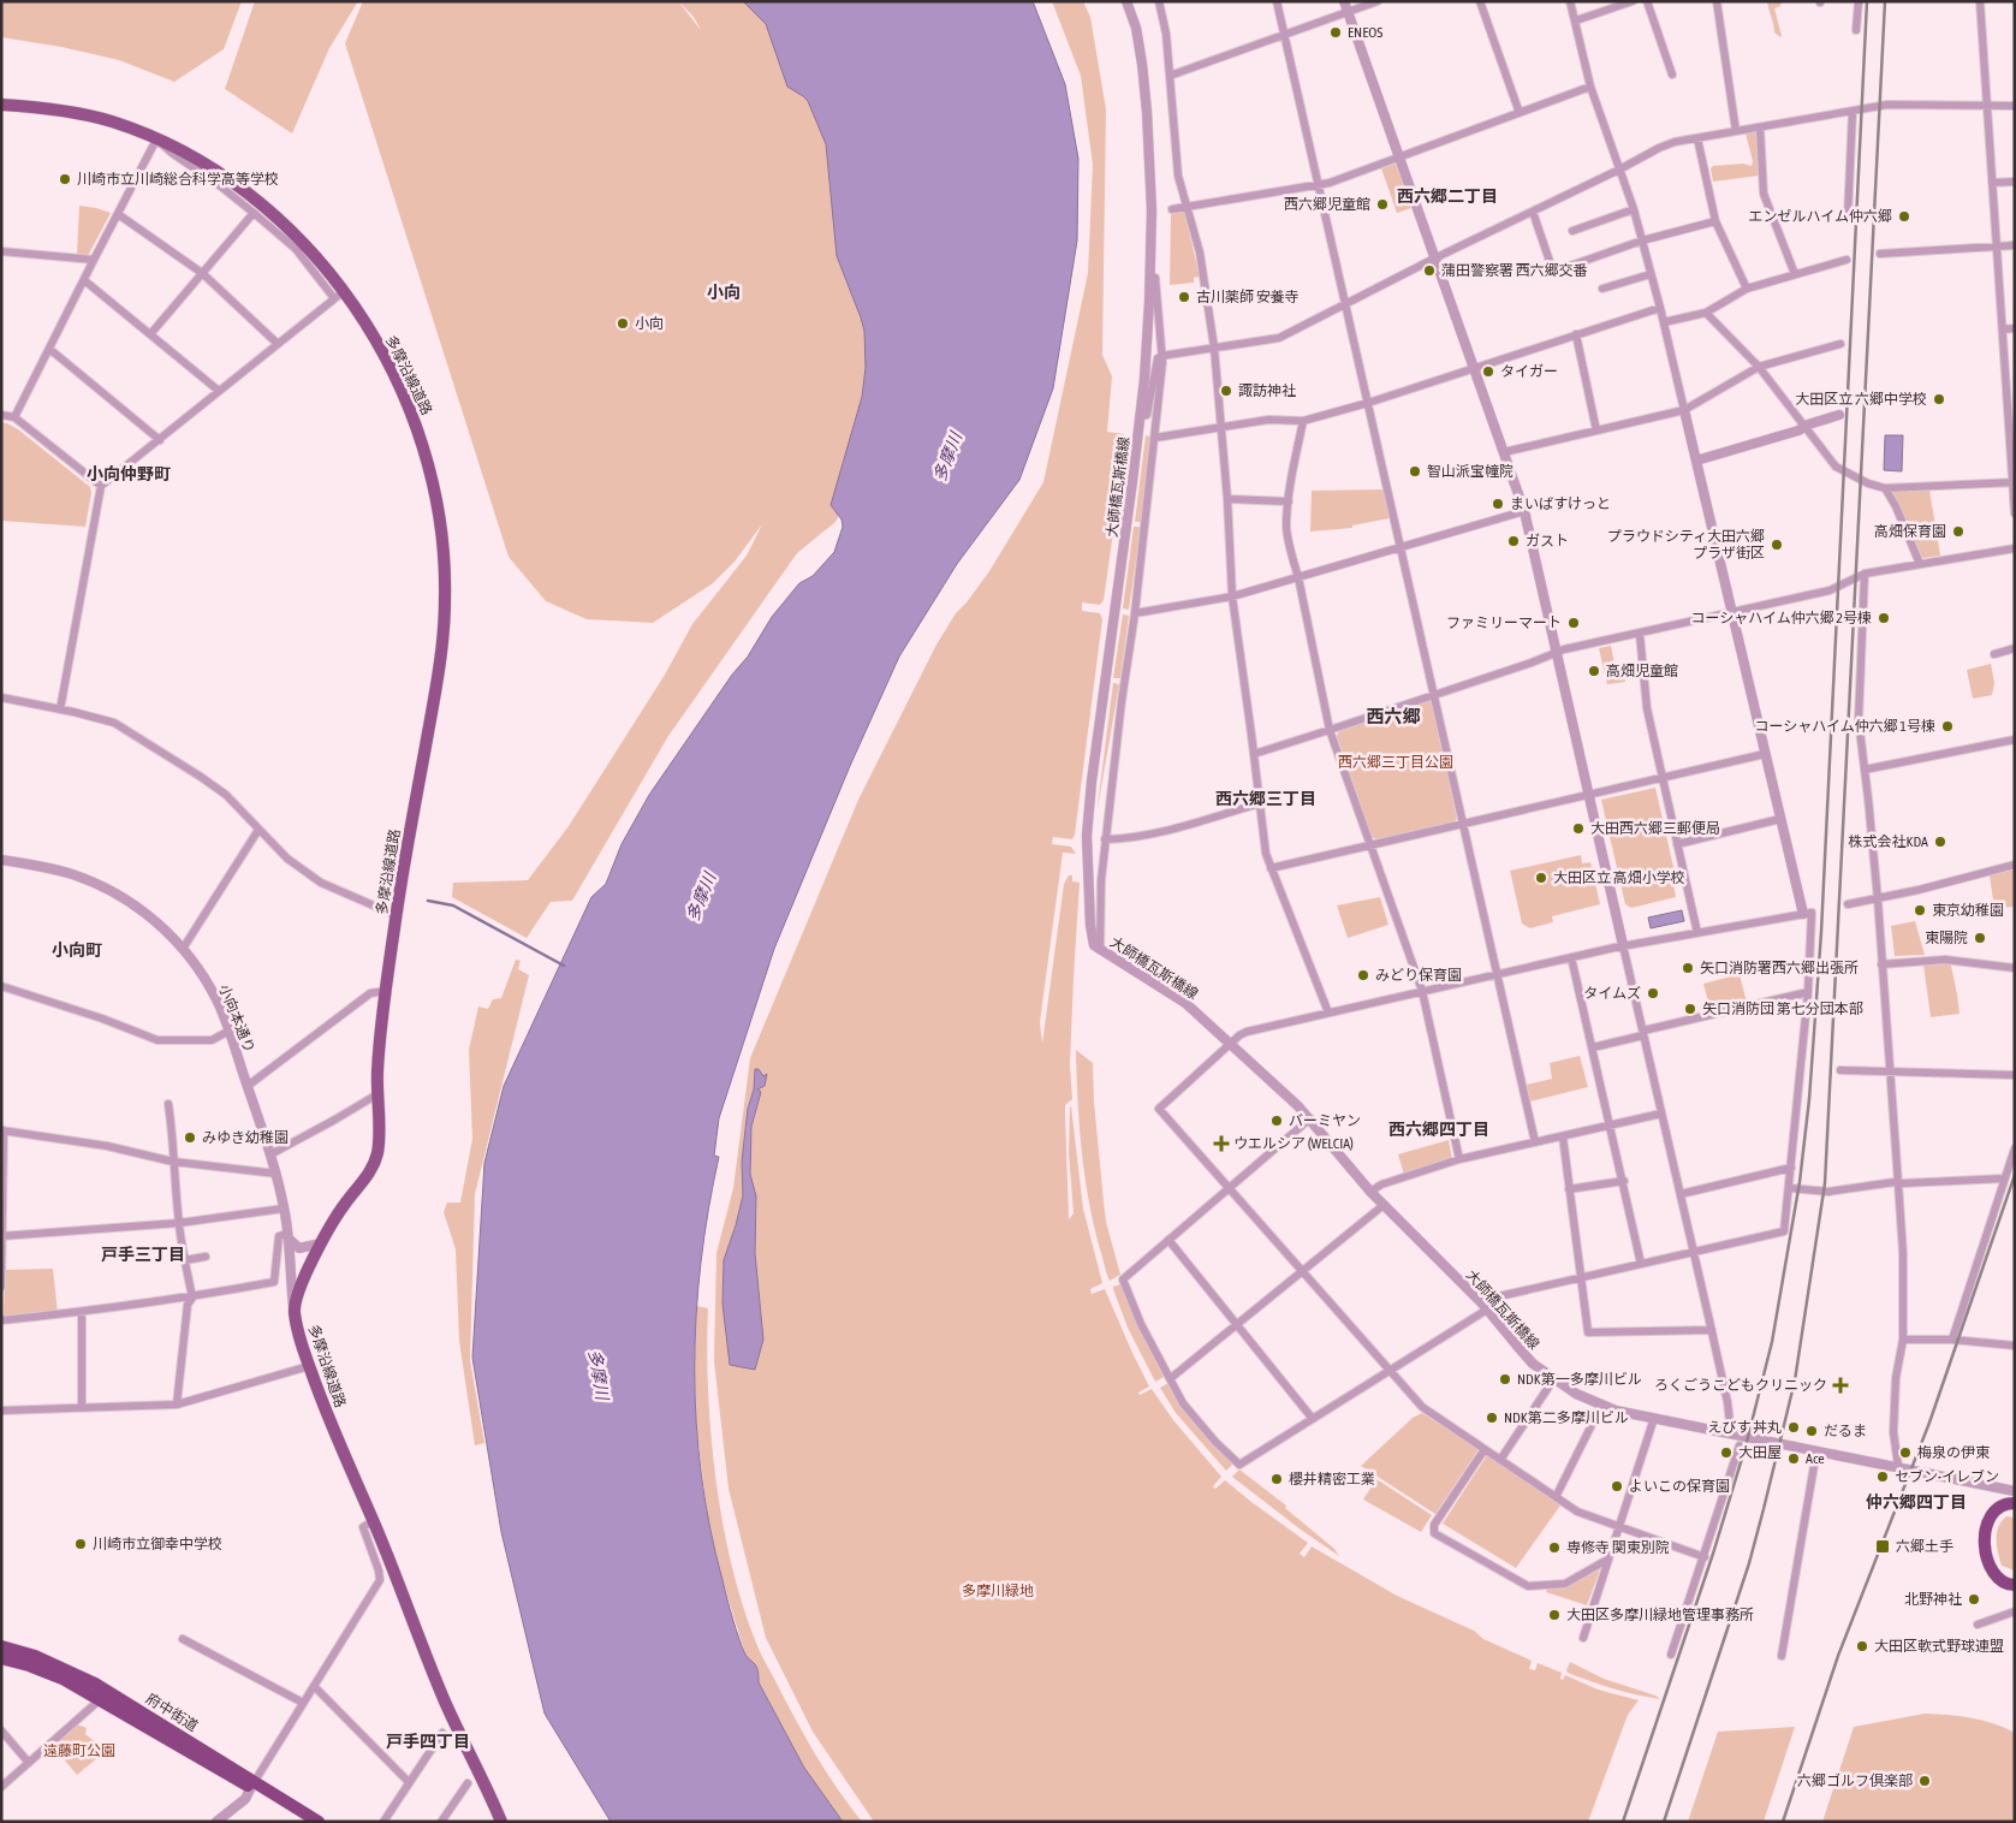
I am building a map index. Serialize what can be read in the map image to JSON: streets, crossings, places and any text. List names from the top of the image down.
{
  "streets": {
    "highway": ["府中街道"],
    "main road": ["多摩沿線道路"],
    "street": ["大師橋瓦斯橋線", "小向本通り"]
  },
  "crossings": [
    ["多摩沿線道路", "小向本通り"]
  ],
  "districts": [
    "西六郷二丁目",
    "小向",
    "小向仲野町",
    "西六郷",
    "西六郷三丁目",
    "小向町",
    "西六郷四丁目",
    "戸手三丁目",
    "仲六郷四丁目",
    "戸手四丁目"
  ],
  "water": ["多摩川"],
  "parks": ["西六郷三丁目公園", "多摩川緑地", "遠藤町公園"],
  "places": {
    "other": [
      "ENEOS",
      "川崎市立川崎総合科学高等学校",
      "西六郷児童館",
      "エンゼルハイム仲六郷",
      "蒲田警察署 西六郷交番",
      "古川薬師 安養寺",
      "小向",
      "タイガー",
      "諏訪神社",
      "大田区立 六郷中学校",
      "智山派宝幢院",
      "まいばすけっと",
      "高畑保育園",
      "ガスト",
      "プラウドシティ大田六郷 プラザ街区",
      "コーシャハイム仲六郷 2号棟",
      "ファミリーマート",
      "高畑児童館",
      "コーシャハイム仲六郷 1号棟",
      "大田西六郷三郵便局",
      "株式会社KDA",
      "大田区立 高畑小学校",
      "東京幼稚園",
      "東陽院",
      "矢口消防署西六郷出張所",
      "みどり保育園",
      "タイムズ",
      "矢口消防団 第七分団本部",
      "バーミヤン",
      "みゆき幼稚園",
      "NDK第一多摩川ビル",
      "NDK第二多摩川ビル",
      "えびす 丼丸",
      "だるま",
      "大田屋",
      "梅泉の伊東",
      "Ace",
      "セブン-イレブン",
      "櫻井精密工業",
      "よいこの保育園",
      "川崎市立御幸中学校",
      "専修寺 関東別院",
      "北野神社",
      "大田区多摩川緑地管理事務所",
      "大田区軟式野球連盟",
      "六郷ゴルフ倶楽部"
    ],
    "health": ["ウエルシア (WELCIA)", "ろくごうこどもクリニック"],
    "transit": ["六郷土手"]
  }
}
